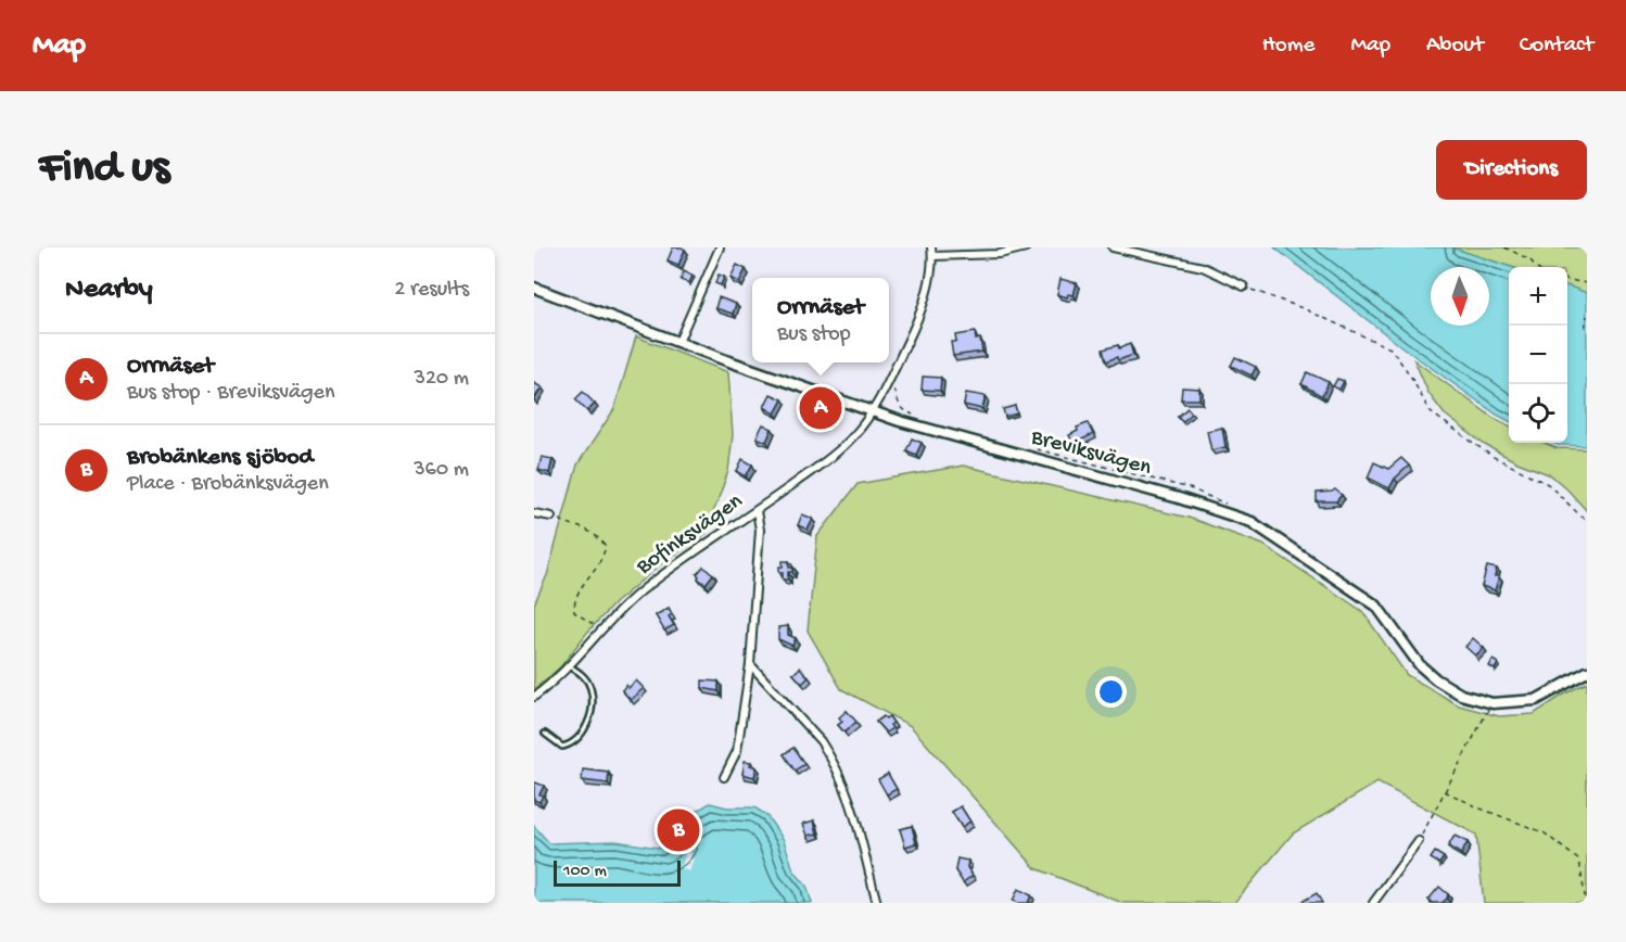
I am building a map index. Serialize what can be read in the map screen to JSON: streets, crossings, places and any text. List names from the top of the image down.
{
  "streets": {
    "main road": ["Breviksvägen"],
    "street": ["Bofinksvägen"]
  },
  "crossings": [
    ["Breviksvägen", "Bofinksvägen"]
  ],
  "scale_bar": "100 m",
  "north": "bottom",
  "page": {
    "header": "Map",
    "nav": [
      "Home",
      "Map",
      "About",
      "Contact"
    ],
    "buttons": "Directions",
    "title": "Find us",
    "heading": ["Nearby", "2 results"],
    "map_buttons": ["+", "−"],
    "popup": ["Orrnäset", "Bus stop"],
    "list": [
      {
        "mark": "A",
        "name": "Orrnäset",
        "note": "Bus stop · Breviksvägen",
        "value": "320 m"
      },
      {
        "mark": "B",
        "name": "Brobänkens sjöbod",
        "note": "Place · Brobänksvägen",
        "value": "360 m"
      }
    ],
    "pins": ["A", "B"],
    "scale": "100 m"
  }
}
